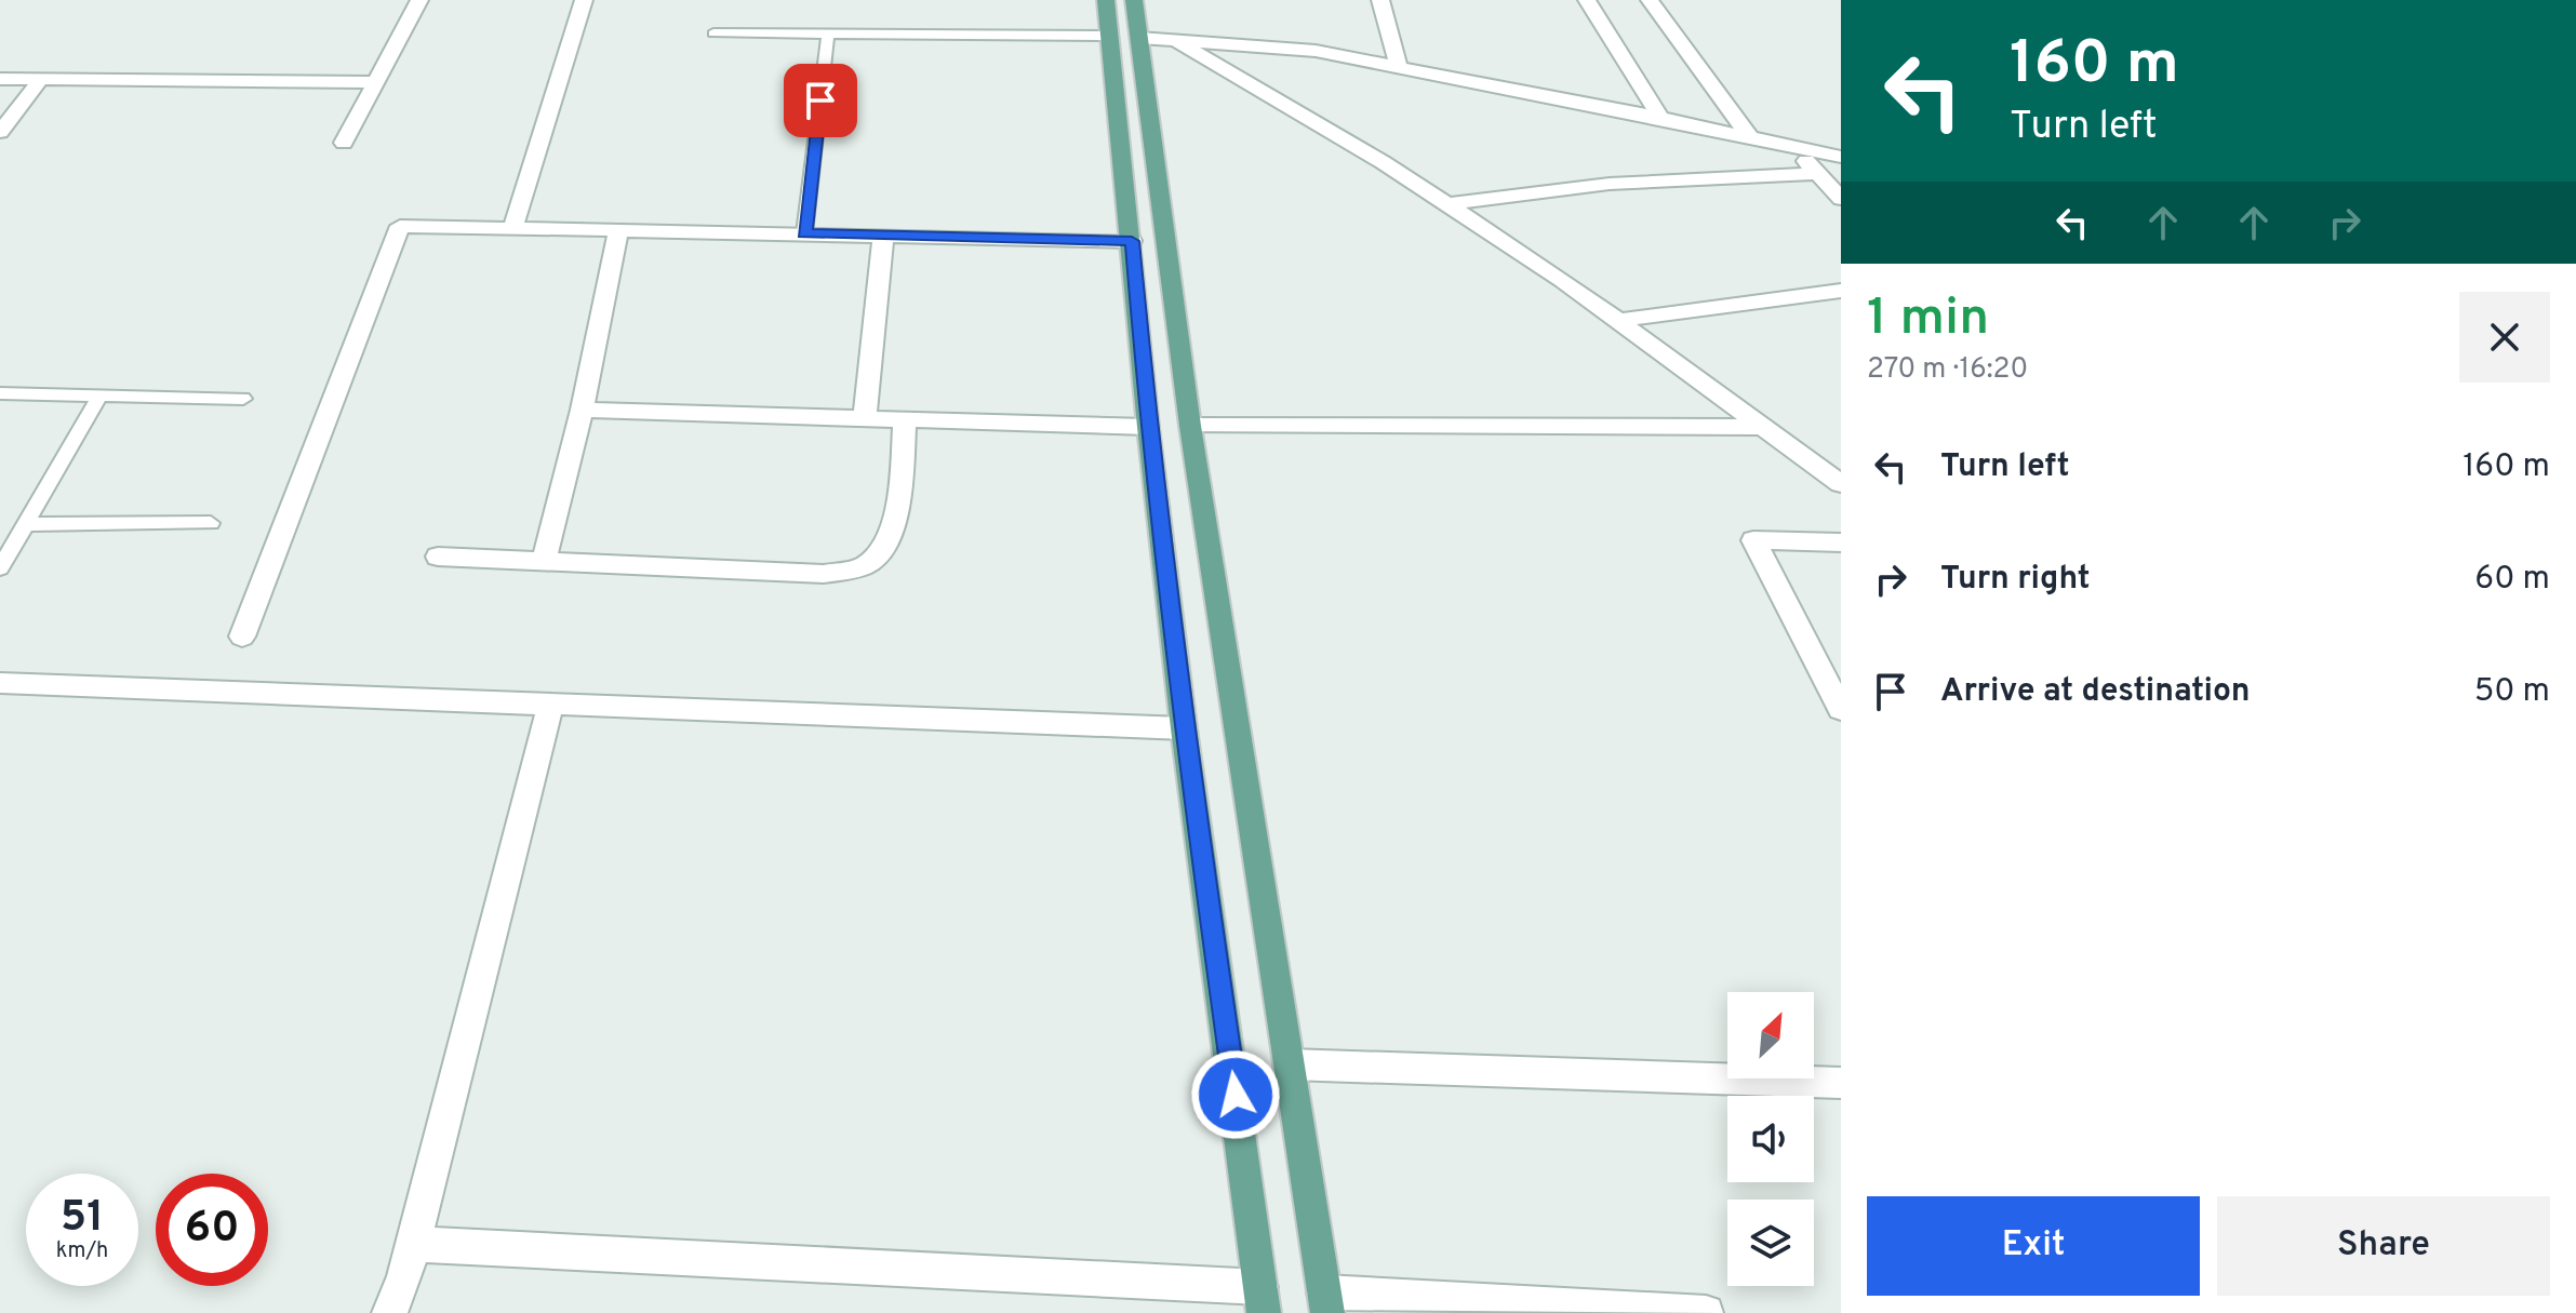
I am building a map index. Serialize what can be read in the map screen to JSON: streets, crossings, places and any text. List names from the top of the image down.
{
  "north": "top right",
  "page": {
    "turn": ["160 m", "Turn left"],
    "heading": ["1 min", "270 m · 16:20"],
    "list": [
      {
        "name": "Turn left",
        "value": "160 m"
      },
      {
        "name": "Turn right",
        "value": "60 m"
      },
      {
        "name": "Arrive at destination",
        "value": "50 m"
      }
    ],
    "speed": "51 km/h",
    "limit": "60",
    "buttons": ["Exit", "Share"]
  }
}
